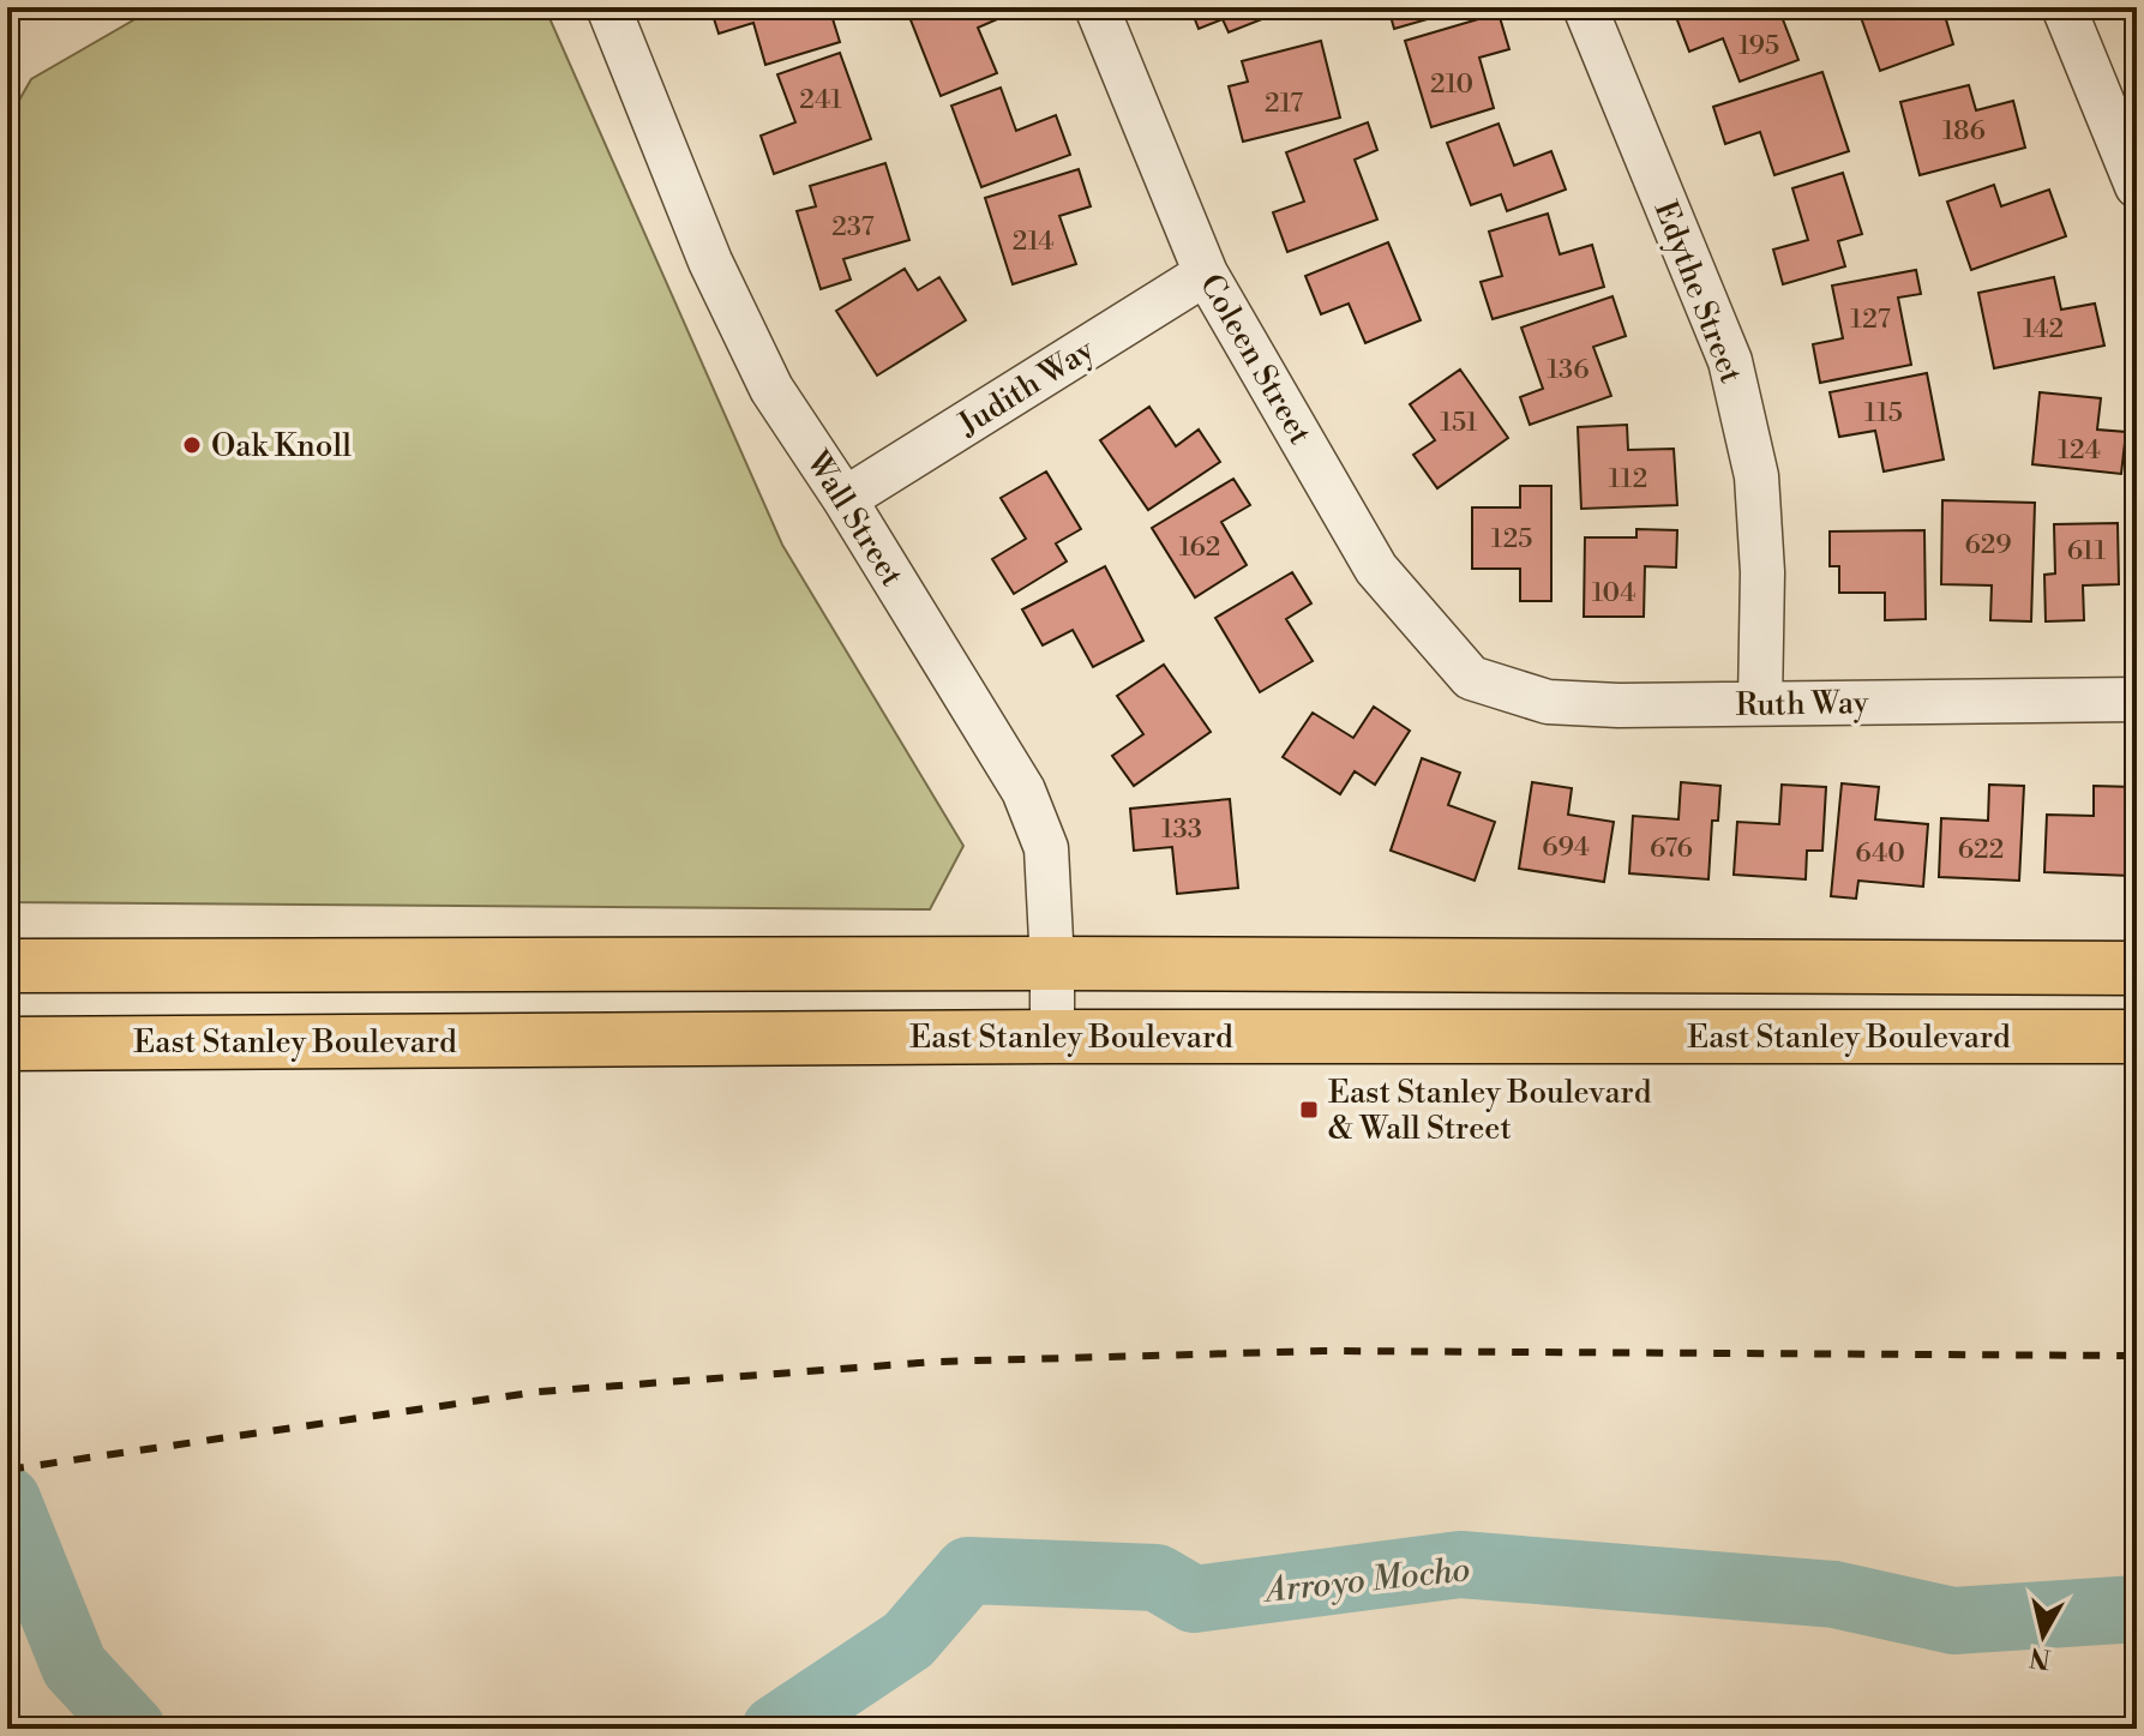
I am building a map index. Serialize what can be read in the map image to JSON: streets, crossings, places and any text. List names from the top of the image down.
{
  "streets": {
    "main road": ["East Stanley Boulevard"],
    "street": [
      "Edythe Street",
      "Coleen Street",
      "Judith Way",
      "Wall Street",
      "Ruth Way"
    ]
  },
  "crossings": [
    ["Edythe Street", "Ruth Way"],
    ["Coleen Street", "Judith Way"],
    ["Coleen Street", "Ruth Way"],
    ["Judith Way", "Wall Street"],
    ["Wall Street", "East Stanley Boulevard"]
  ],
  "water": ["Arroyo Mocho"],
  "places": {
    "other": ["Oak Knoll"],
    "transit": ["East Stanley Boulevard & Wall Street"]
  },
  "house_numbers": [
    "195",
    "210",
    "241",
    "217",
    "186",
    "237",
    "214",
    "127",
    "142",
    "136",
    "115",
    "151",
    "124",
    "112",
    "125",
    "629",
    "162",
    "611",
    "104",
    "133",
    "694",
    "676",
    "622",
    "640"
  ],
  "north": "bottom"
}
